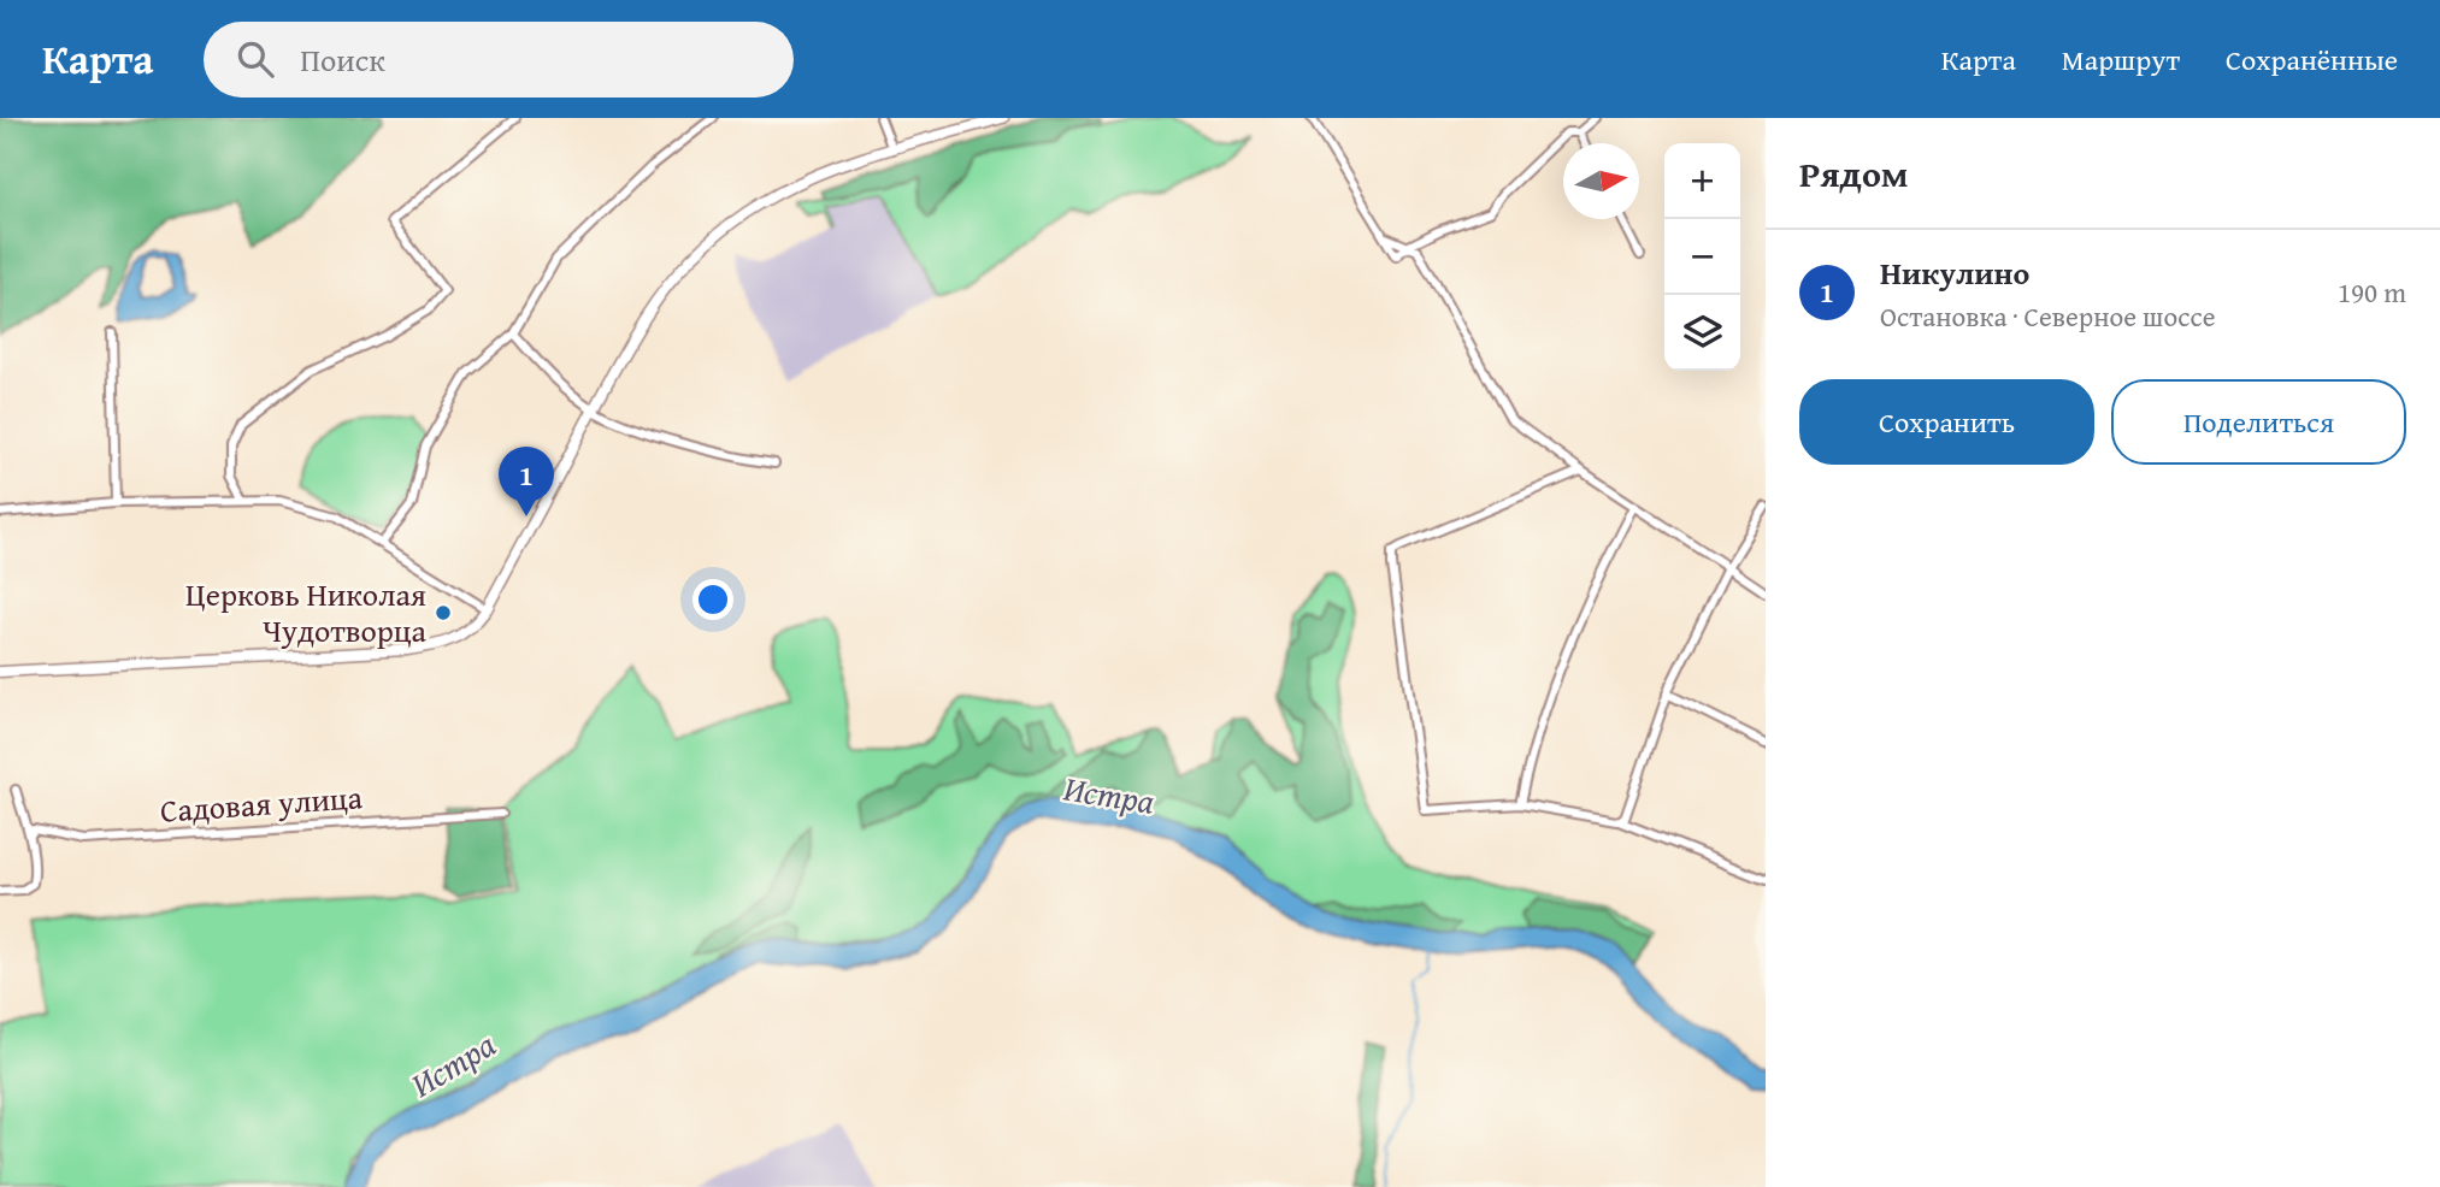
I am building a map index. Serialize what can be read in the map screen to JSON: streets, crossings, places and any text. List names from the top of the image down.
{
  "streets": {
    "street": ["Садовая улица"]
  },
  "water": ["Истра"],
  "places": ["Церковь Николая Чудотворца"],
  "north": "right",
  "page": {
    "header": "Карта",
    "search": "Поиск",
    "nav": ["Карта", "Маршрут", "Сохранённые"],
    "heading": "Рядом",
    "map_buttons": ["+", "−"],
    "list": [
      {
        "mark": "1",
        "name": "Никулино",
        "note": "Остановка · Северное шоссе",
        "value": "190 m"
      }
    ],
    "buttons": ["Сохранить", "Поделиться"],
    "pins": "1"
  }
}
